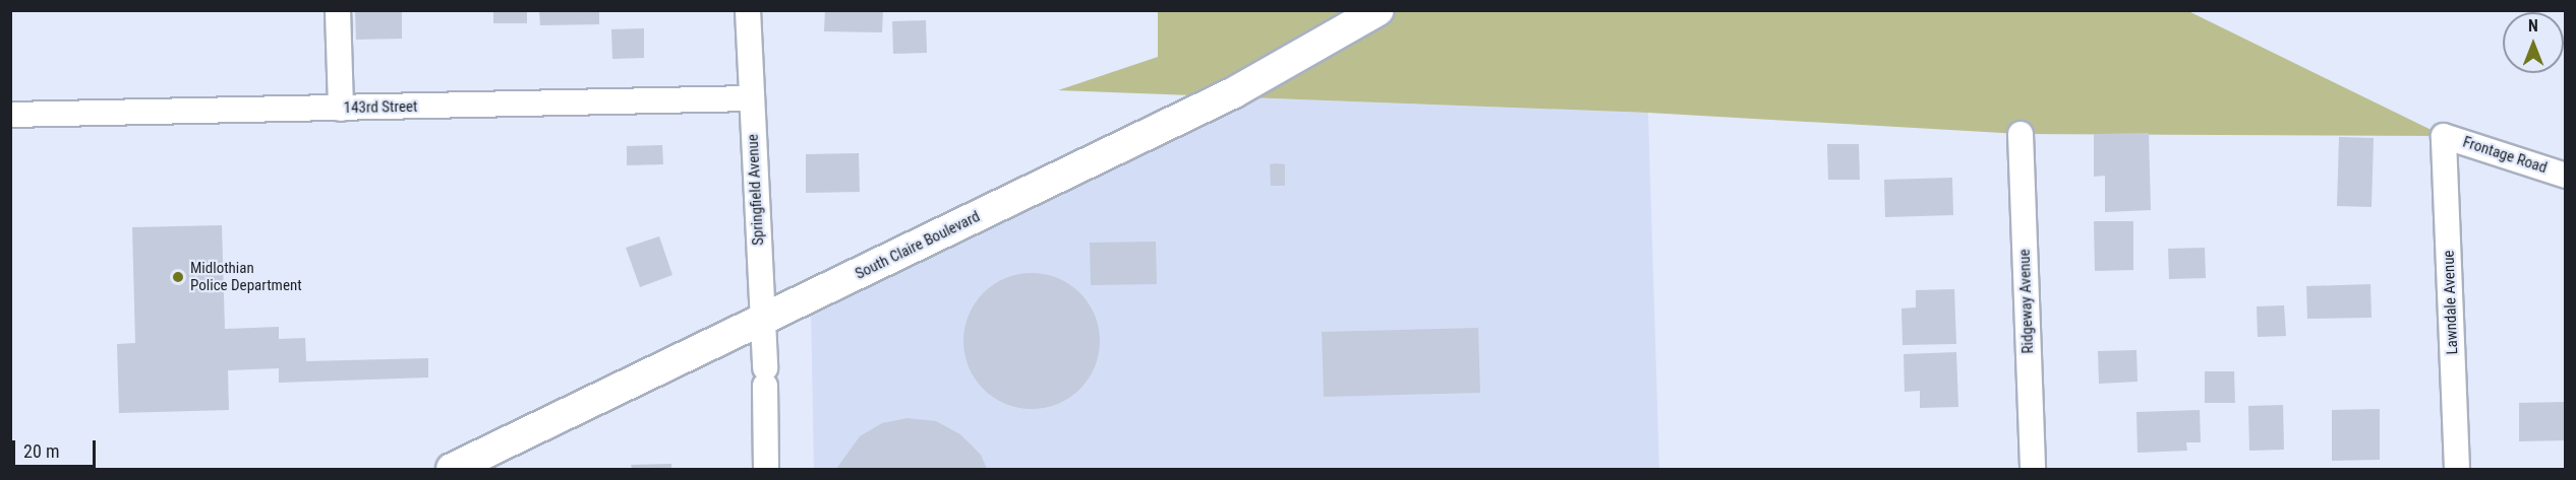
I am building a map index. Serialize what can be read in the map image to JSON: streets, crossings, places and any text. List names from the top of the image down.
{
  "streets": {
    "street": [
      "143rd Street",
      "Frontage Road",
      "Springfield Avenue",
      "South Claire Boulevard",
      "Ridgeway Avenue",
      "Lawndale Avenue"
    ]
  },
  "crossings": [
    ["143rd Street", "Springfield Avenue"],
    ["Frontage Road", "Lawndale Avenue"],
    ["Springfield Avenue", "South Claire Boulevard"]
  ],
  "places": ["Midlothian Police Department"],
  "scale_bar": "20 m",
  "north": "top"
}
